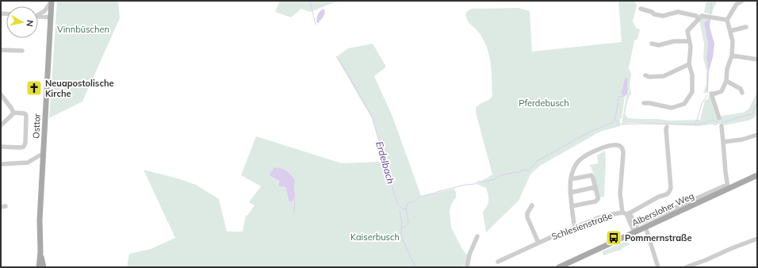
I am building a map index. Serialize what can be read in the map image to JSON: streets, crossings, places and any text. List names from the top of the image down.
{
  "streets": {
    "main road": ["Osttor", "Albersloher Weg"],
    "street": ["Schlesienstraße"]
  },
  "water": ["Erdelbach"],
  "parks": ["Vinnbüschen", "Pferdebusch", "Kaiserbusch"],
  "places": {
    "church": ["Neuapostolische Kirche"],
    "bus stop": ["Pommernstraße"]
  },
  "north": "right"
}
